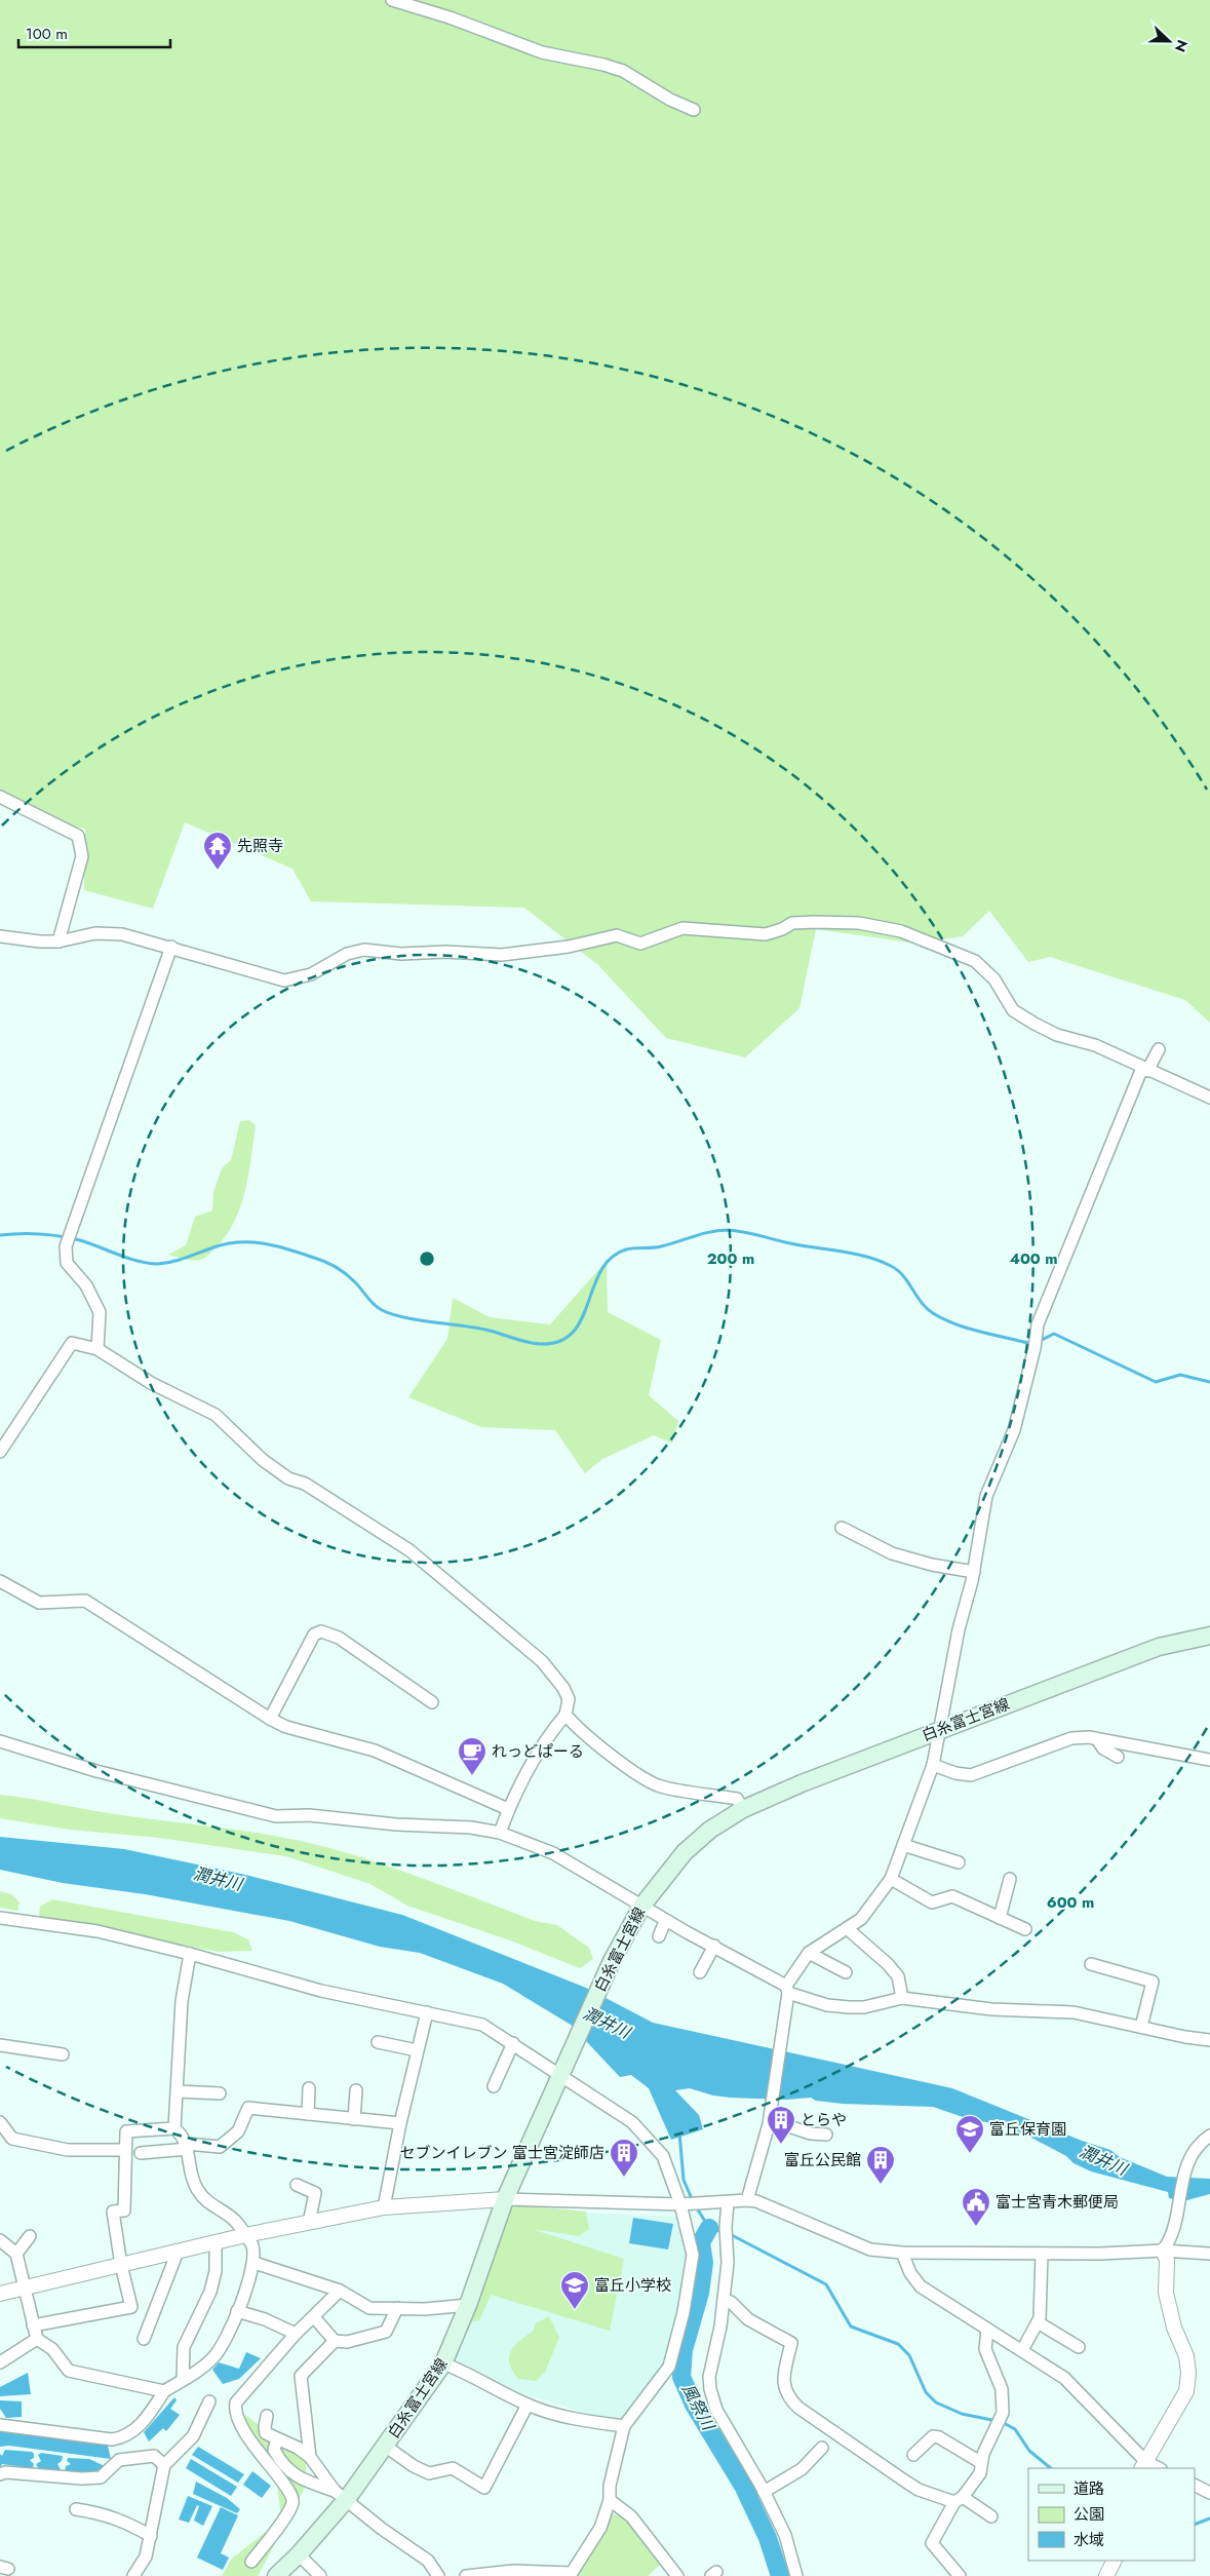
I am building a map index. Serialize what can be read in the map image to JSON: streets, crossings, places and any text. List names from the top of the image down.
{
  "streets": {
    "main road": ["白糸富士宮線"]
  },
  "water": ["潤井川", "風祭川"],
  "places": {
    "temple": ["先照寺"],
    "cafe": ["れっどぱーる"],
    "building": ["とらや", "セブンイレブン 富士宮淀師店", "富丘公民館"],
    "school or university": ["富丘保育園", "富丘小学校"],
    "public building": ["富士宮青木郵便局"]
  },
  "legend": ["道路", "公園", "水域"],
  "scale_bar": "100 m",
  "north": "right",
  "rings": ["200 m", "400 m", "600 m"]
}
